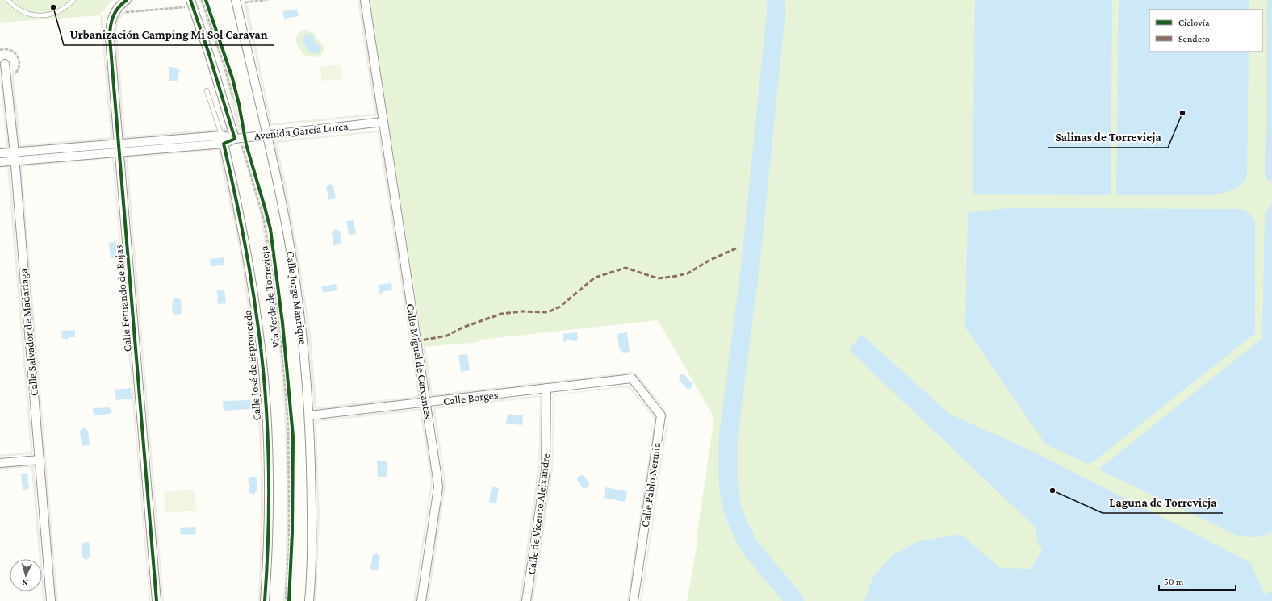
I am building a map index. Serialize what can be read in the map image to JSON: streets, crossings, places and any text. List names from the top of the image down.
{
  "streets": {
    "street": [
      "Avenida García Lorca",
      "Calle Jorge Manrique",
      "Calle Fernando de Rojas",
      "Calle Salvador de Madariaga",
      "Calle Miguel de Cervantes",
      "Calle José de Espronceda",
      "Calle Borges",
      "Calle Pablo Neruda",
      "Calle de Vicente Aleixandre"
    ],
    "cycle path": ["Vía Verde de Torrevieja"]
  },
  "crossings": [
    ["Avenida García Lorca", "Calle Jorge Manrique"],
    ["Avenida García Lorca", "Calle Fernando de Rojas"],
    ["Avenida García Lorca", "Calle Salvador de Madariaga"],
    ["Avenida García Lorca", "Calle Miguel de Cervantes"],
    ["Calle Jorge Manrique", "Calle Borges"],
    ["Calle Miguel de Cervantes", "Calle Borges"],
    ["Calle Borges", "Calle Pablo Neruda"],
    ["Calle Borges", "Calle de Vicente Aleixandre"]
  ],
  "places": ["Urbanización Camping Mi Sol Caravan", "Salinas de Torrevieja", "Laguna de Torrevieja"],
  "legend": ["Ciclovía", "Sendero"],
  "scale_bar": "50 m",
  "north": "bottom"
}
